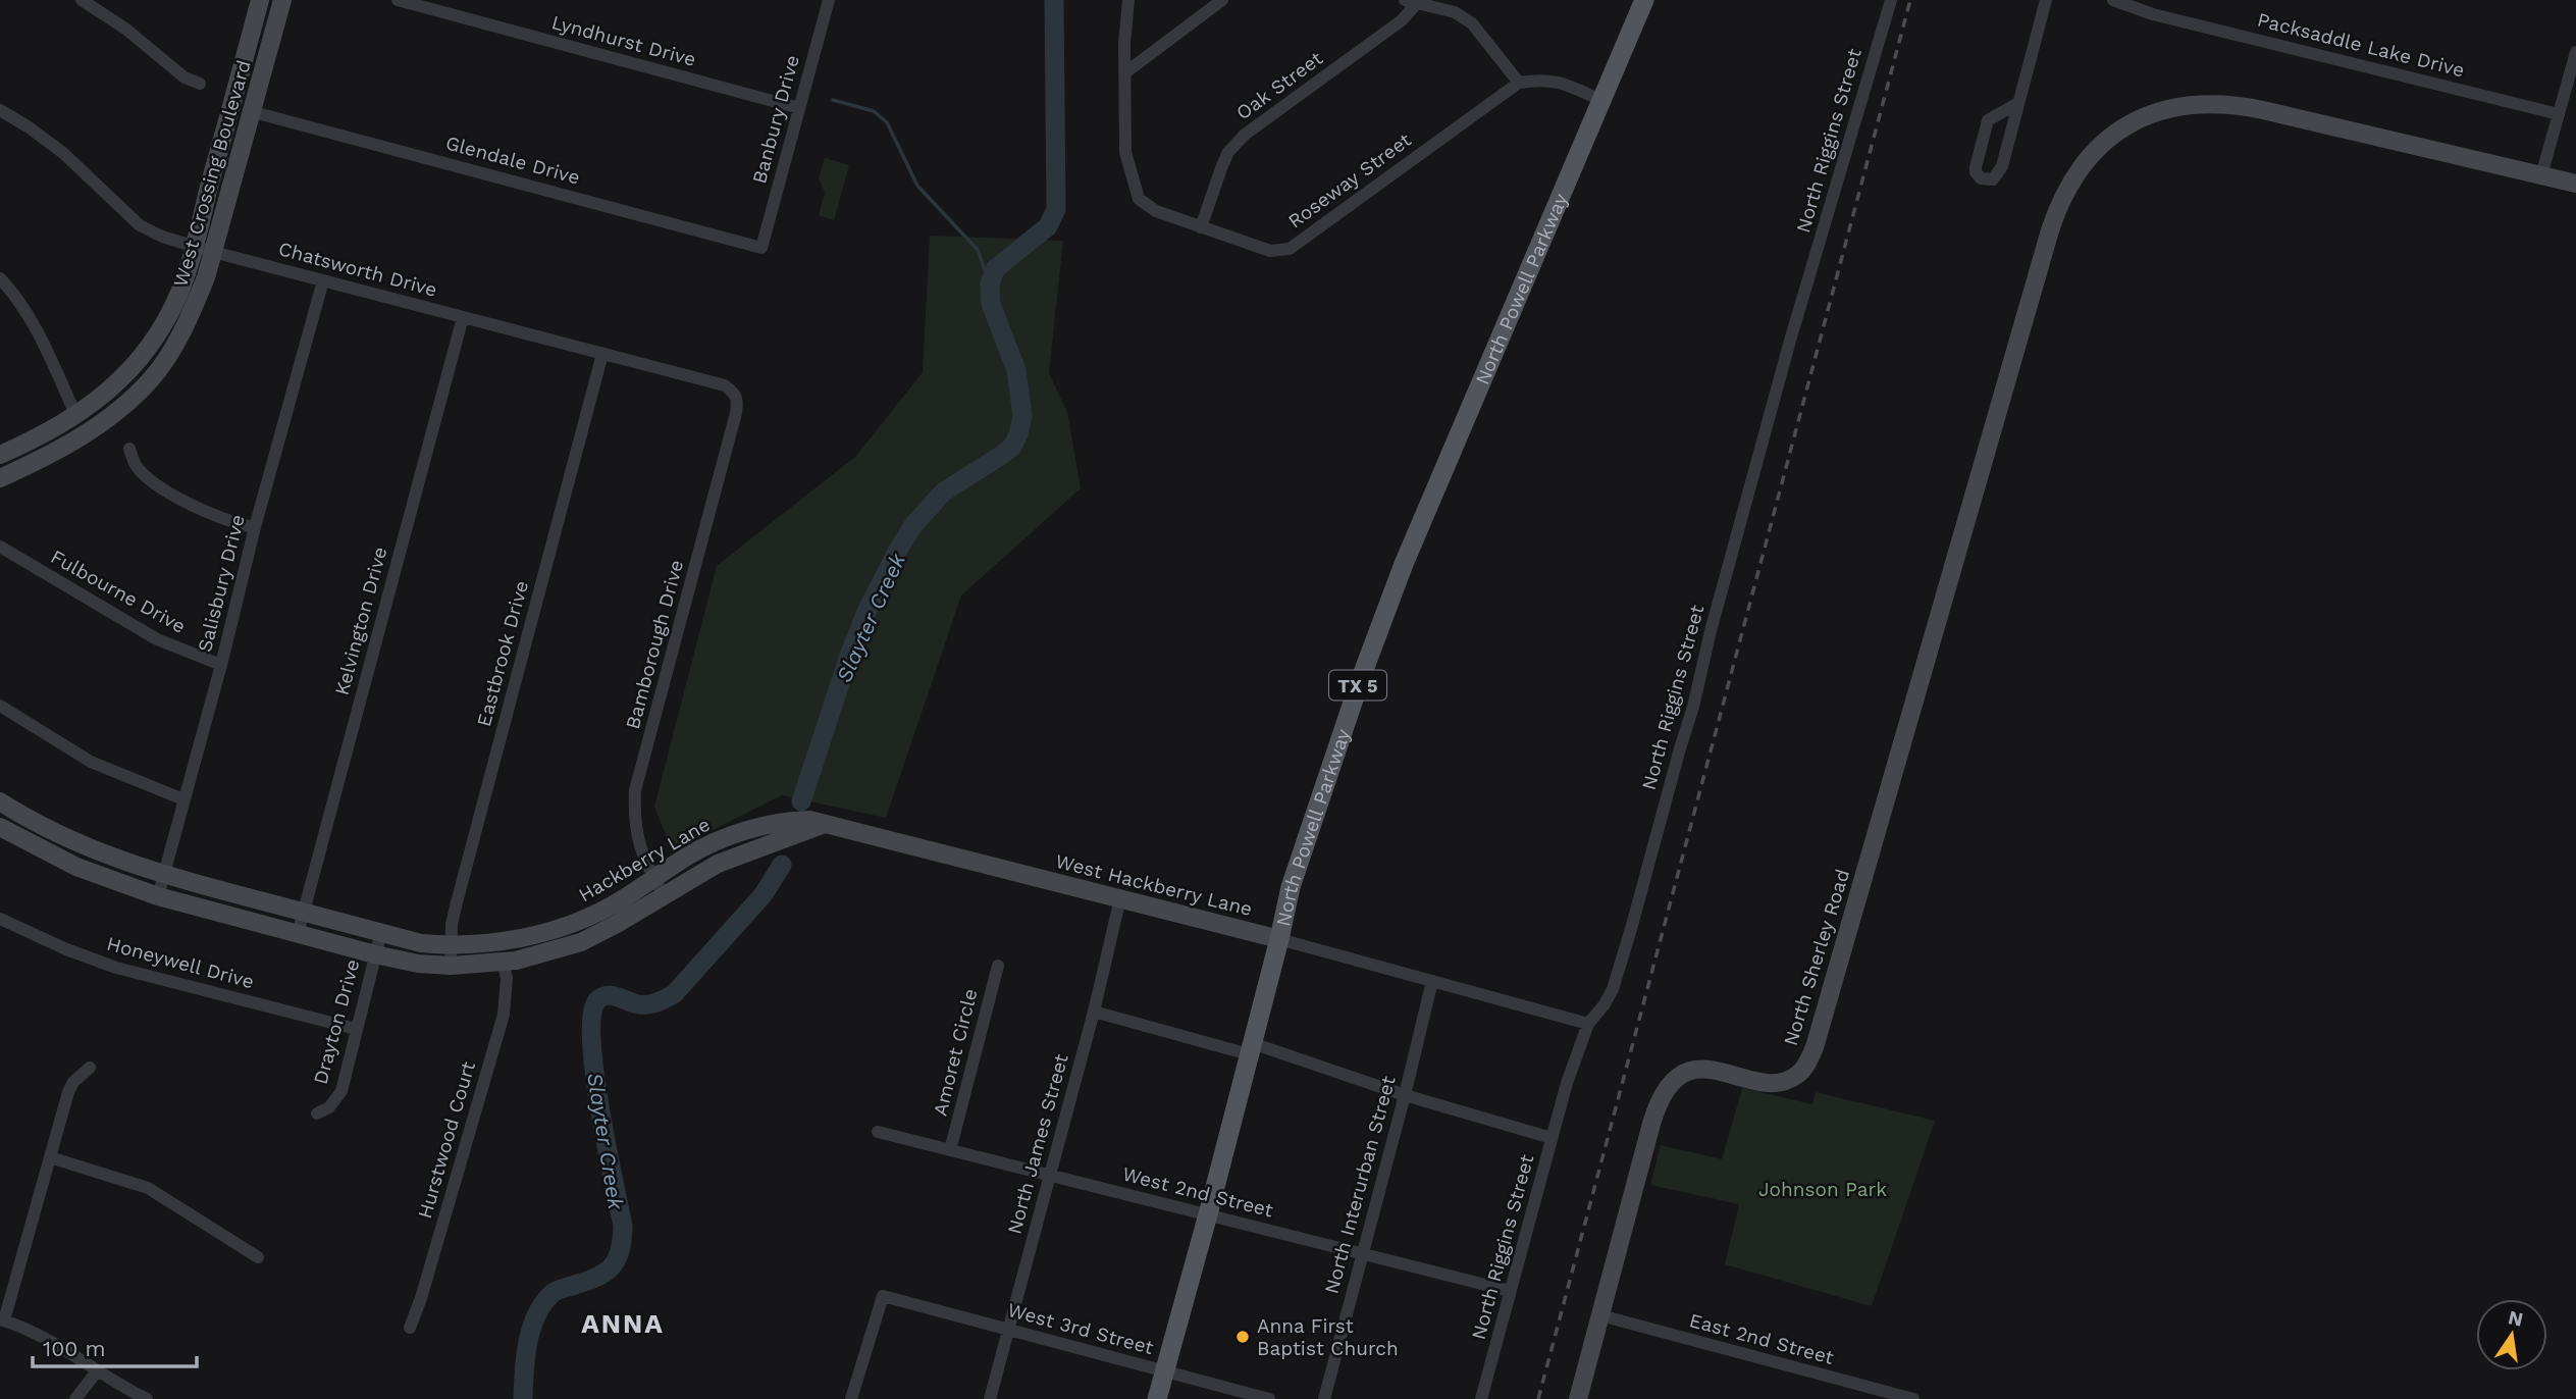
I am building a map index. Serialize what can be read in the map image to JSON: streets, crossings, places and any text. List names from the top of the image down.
{
  "streets": {
    "main road": ["North Powell Parkway", "TX 5"],
    "street": [
      "Lyndhurst Drive",
      "Packsaddle Lake Drive",
      "Oak Street",
      "Banbury Drive",
      "North Riggins Street",
      "Glendale Drive",
      "West Crossing Boulevard",
      "Roseway Street",
      "Chatsworth Drive",
      "Salisbury Drive",
      "Fulbourne Drive",
      "Kelvington Drive",
      "Bamborough Drive",
      "Eastbrook Drive",
      "Hackberry Lane",
      "West Hackberry Lane",
      "North Sherley Road",
      "Honeywell Drive",
      "Drayton Drive",
      "Amoret Circle",
      "Hurstwood Court",
      "North James Street",
      "North Interurban Street",
      "West 2nd Street",
      "West 3rd Street",
      "East 2nd Street"
    ]
  },
  "crossings": [
    ["Lyndhurst Drive", "Banbury Drive"],
    ["Oak Street", "Roseway Street"],
    ["Banbury Drive", "Glendale Drive"],
    ["North Riggins Street", "West Hackberry Lane"],
    ["North Riggins Street", "West 2nd Street"],
    ["Glendale Drive", "West Crossing Boulevard"],
    ["West Crossing Boulevard", "Chatsworth Drive"],
    ["Chatsworth Drive", "Salisbury Drive"],
    ["Chatsworth Drive", "Kelvington Drive"],
    ["Chatsworth Drive", "Bamborough Drive"],
    ["Chatsworth Drive", "Eastbrook Drive"],
    ["North Powell Parkway", "West Hackberry Lane"],
    ["North Powell Parkway", "West 2nd Street"],
    ["North Powell Parkway", "West 3rd Street"],
    ["Salisbury Drive", "Fulbourne Drive"],
    ["Salisbury Drive", "Hackberry Lane"],
    ["Kelvington Drive", "Hackberry Lane"],
    ["Bamborough Drive", "Hackberry Lane"],
    ["Eastbrook Drive", "Hackberry Lane"],
    ["Hackberry Lane", "West Hackberry Lane"],
    ["Hackberry Lane", "Drayton Drive"],
    ["Hackberry Lane", "Hurstwood Court"],
    ["West Hackberry Lane", "North James Street"],
    ["West Hackberry Lane", "North Interurban Street"],
    ["North Sherley Road", "East 2nd Street"],
    ["Honeywell Drive", "Drayton Drive"],
    ["Amoret Circle", "West 2nd Street"],
    ["North James Street", "West 2nd Street"],
    ["North James Street", "West 3rd Street"],
    ["North Interurban Street", "West 2nd Street"]
  ],
  "districts": ["ANNA"],
  "water": ["Slayter Creek"],
  "parks": ["Johnson Park"],
  "places": ["Anna First Baptist Church"],
  "scale_bar": "100 m",
  "north": "top"
}
